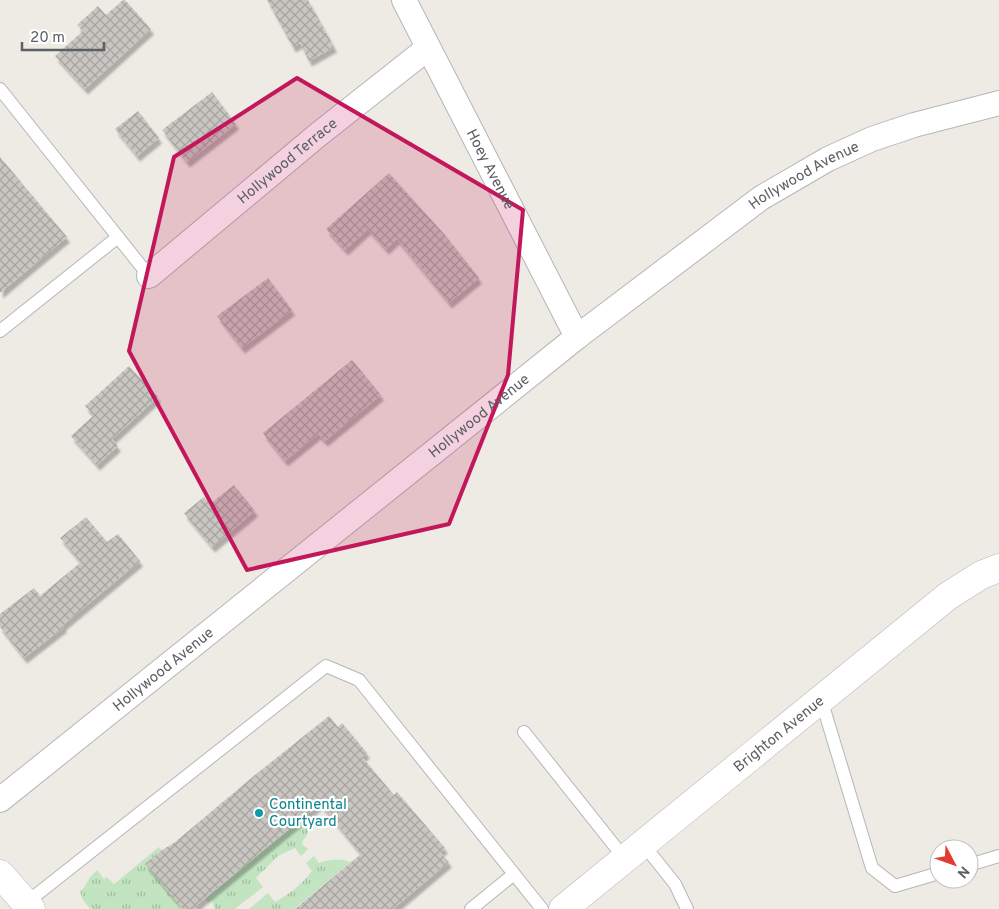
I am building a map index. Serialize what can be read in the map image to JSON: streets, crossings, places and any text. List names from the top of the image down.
{
  "streets": {
    "street": [
      "Hollywood Terrace",
      "Hoey Avenue",
      "Hollywood Avenue",
      "Brighton Avenue"
    ]
  },
  "crossings": [
    ["Hollywood Terrace", "Hoey Avenue"],
    ["Hoey Avenue", "Hollywood Avenue"]
  ],
  "places": ["Continental Courtyard"],
  "scale_bar": "20 m",
  "north": "bottom right"
}
